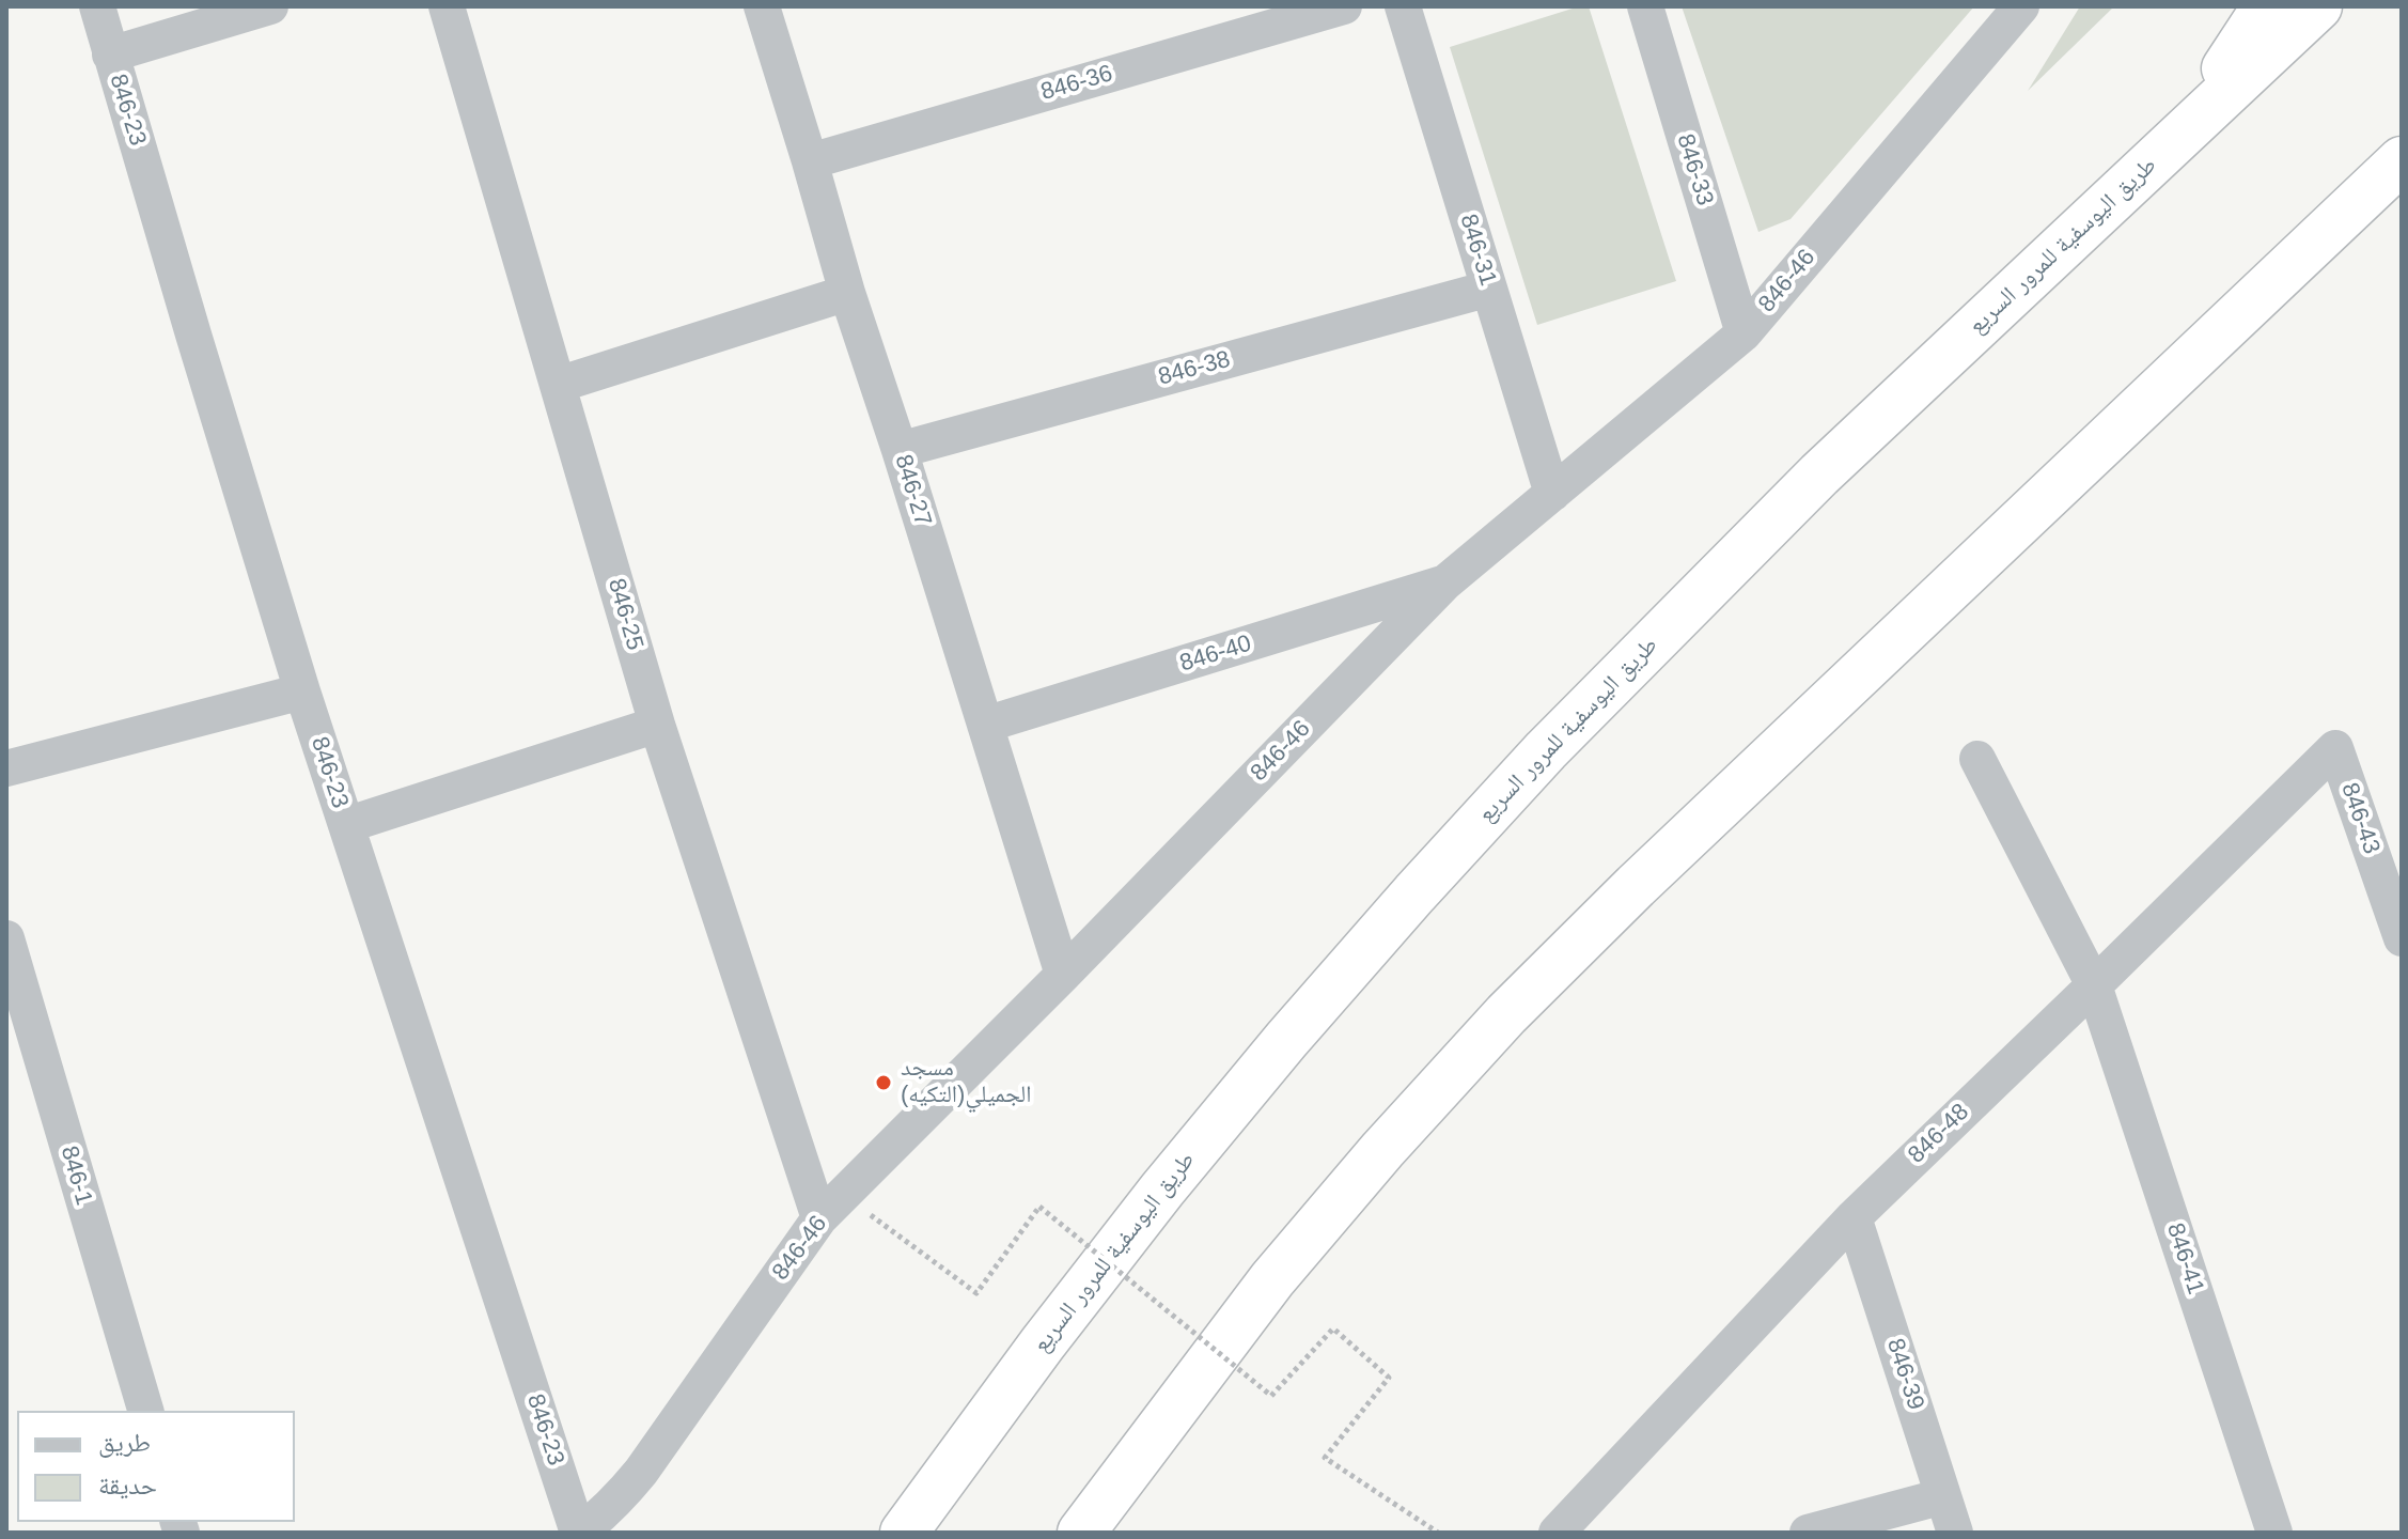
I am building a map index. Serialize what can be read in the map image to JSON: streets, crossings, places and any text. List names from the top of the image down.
{
  "streets": {
    "highway": ["طريق اليوسفية للمرور السريع"],
    "street": [
      "846-36",
      "846-23",
      "846-33",
      "846-31",
      "846-46",
      "846-38",
      "846-27",
      "846-25",
      "846-40",
      "846-43",
      "846-48",
      "846-1",
      "846-41",
      "846-39"
    ]
  },
  "crossings": [
    ["846-36", "846-27"],
    ["846-23", "846-46"],
    ["846-33", "846-46"],
    ["846-31", "846-46"],
    ["846-31", "846-38"],
    ["846-46", "846-27"],
    ["846-46", "846-25"],
    ["846-46", "846-40"],
    ["846-38", "846-27"],
    ["846-27", "846-40"],
    ["846-43", "846-48"],
    ["846-48", "846-41"],
    ["846-48", "846-39"]
  ],
  "places": ["مسجد الجميلي(التكيه)"],
  "legend": ["طريق", "حديقة"]
}
